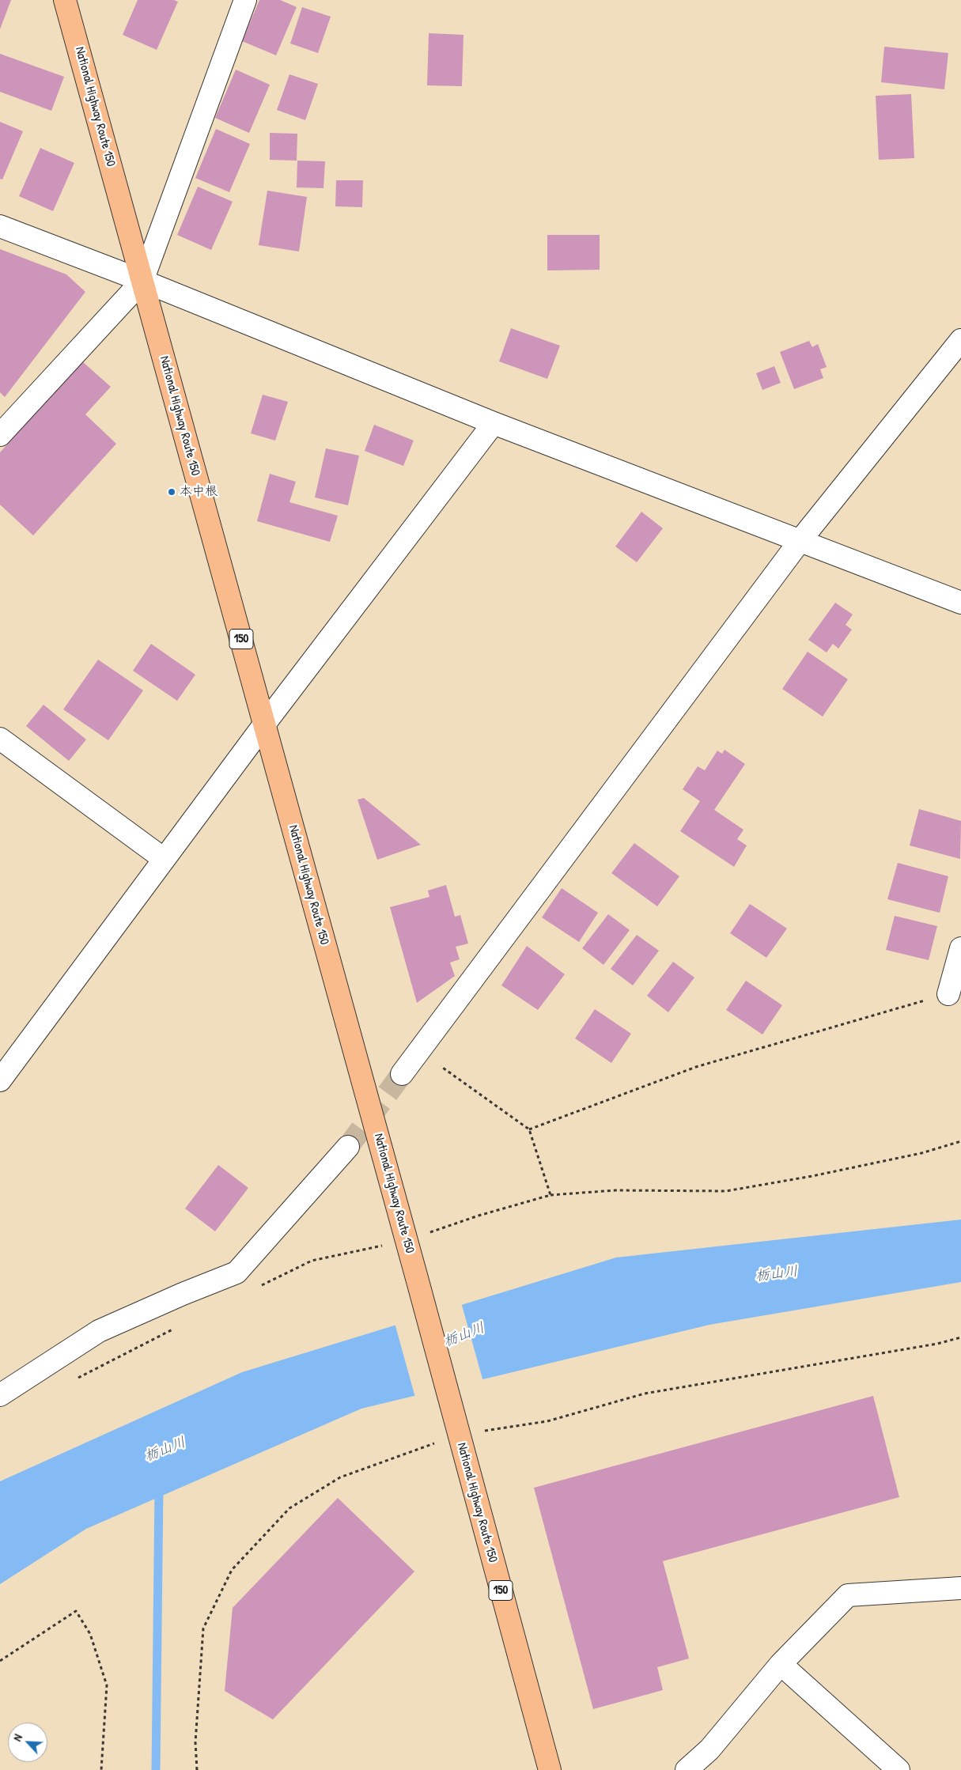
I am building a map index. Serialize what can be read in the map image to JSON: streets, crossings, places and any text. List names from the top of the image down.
{
  "streets": {
    "highway": ["National Highway Route 150", "150"]
  },
  "water": ["栃山川"],
  "places": ["本中根"],
  "north": "top left"
}
